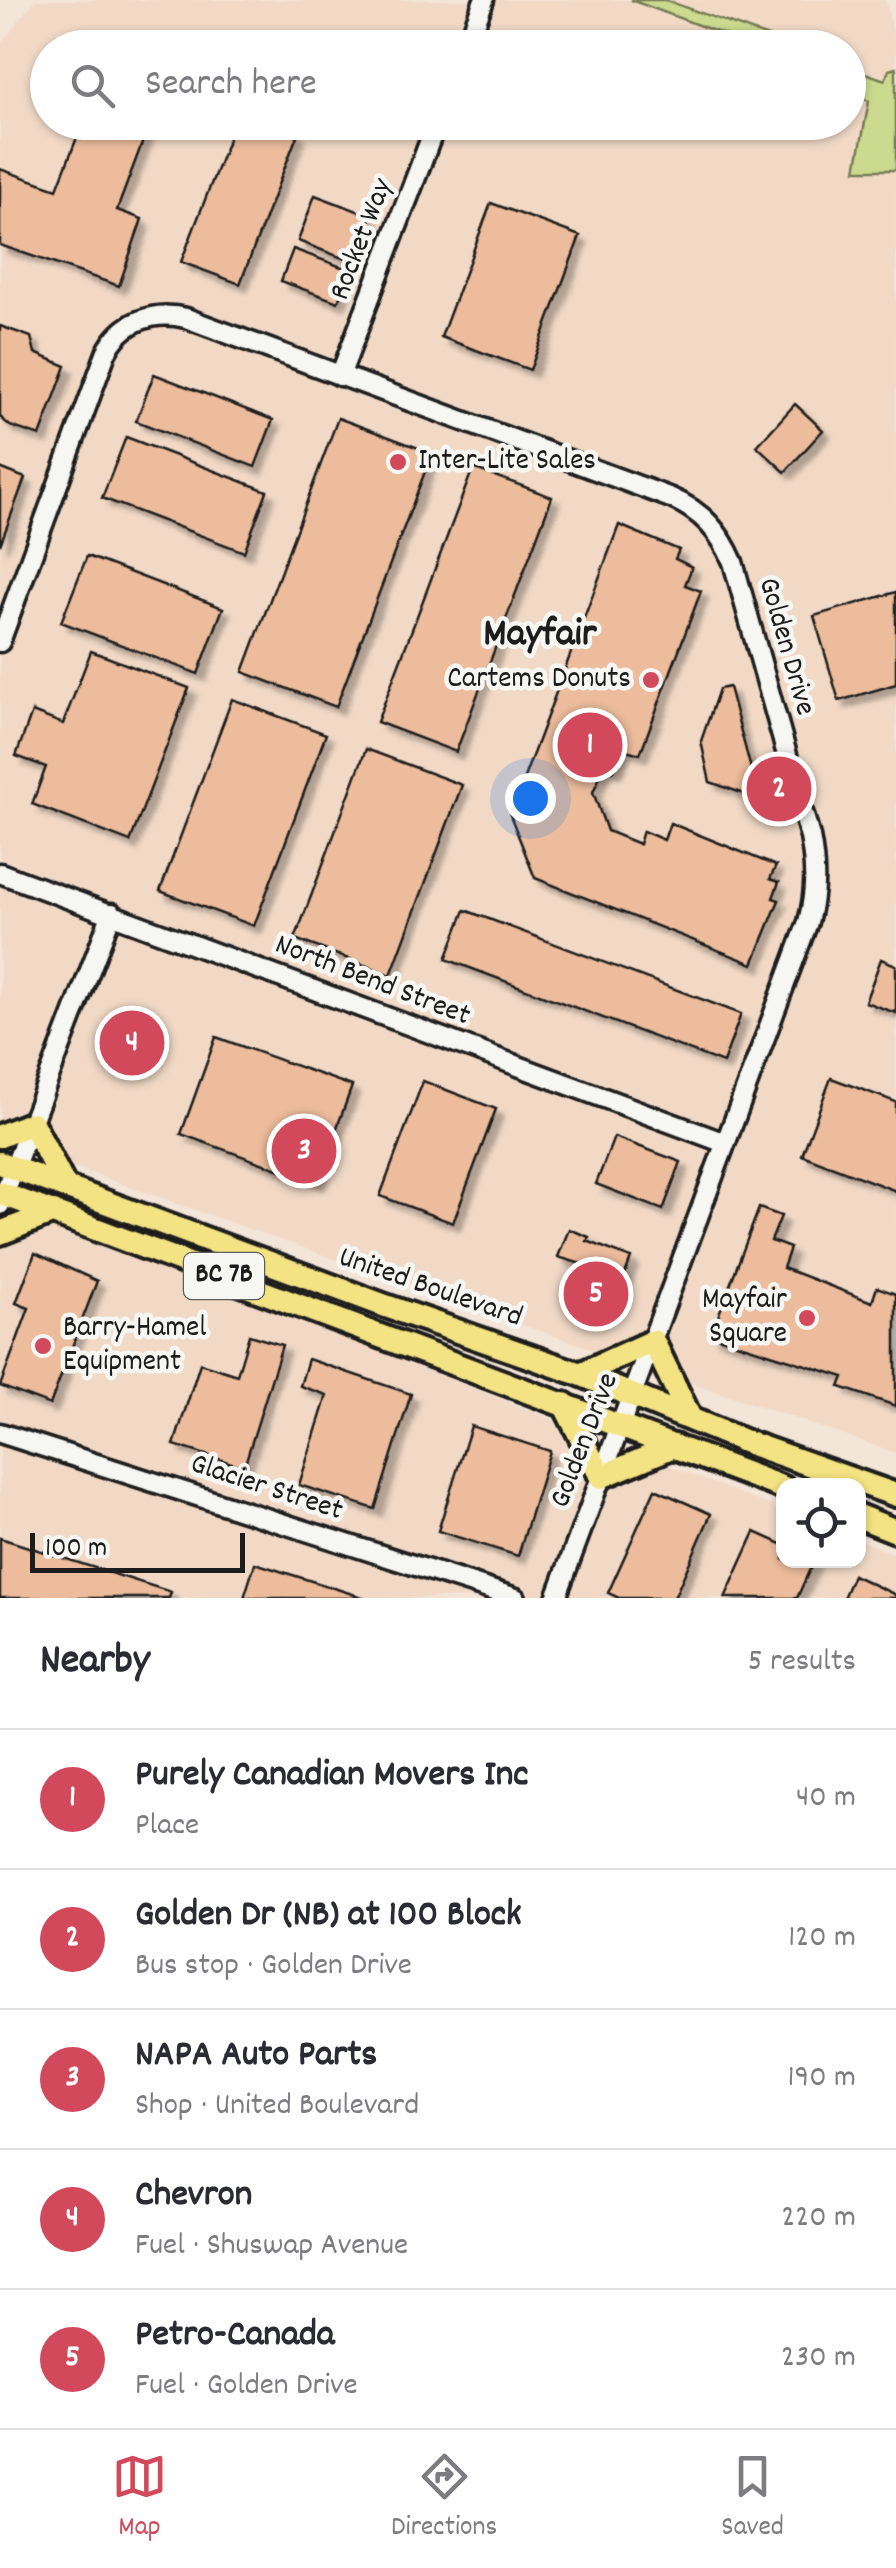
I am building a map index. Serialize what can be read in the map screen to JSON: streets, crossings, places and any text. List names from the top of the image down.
{
  "streets": {
    "main road": ["BC 7B", "United Boulevard"],
    "street": [
      "Rocket Way",
      "Golden Drive",
      "North Bend Street",
      "Glacier Street"
    ]
  },
  "crossings": [
    ["Rocket Way", "Golden Drive"],
    ["Golden Drive", "North Bend Street"],
    ["Golden Drive", "United Boulevard"]
  ],
  "districts": ["Mayfair"],
  "places": [
    "Inter-Lite Sales",
    "Cartems Donuts",
    "Mayfair Square",
    "Barry-Hamel Equipment"
  ],
  "scale_bar": "100 m",
  "page": {
    "search": "Search here",
    "pins": [
      "1",
      "2",
      "4",
      "3",
      "5"
    ],
    "scale": "100 m",
    "heading": ["Nearby", "5 results"],
    "list": [
      {
        "mark": "1",
        "name": "Purely Canadian Movers Inc",
        "note": "Place",
        "value": "40 m"
      },
      {
        "mark": "2",
        "name": "Golden Dr (NB) at 100 Block",
        "note": "Bus stop · Golden Drive",
        "value": "120 m"
      },
      {
        "mark": "3",
        "name": "NAPA Auto Parts",
        "note": "Shop · United Boulevard",
        "value": "190 m"
      },
      {
        "mark": "4",
        "name": "Chevron",
        "note": "Fuel · Shuswap Avenue",
        "value": "220 m"
      },
      {
        "mark": "5",
        "name": "Petro-Canada",
        "note": "Fuel · Golden Drive",
        "value": "230 m"
      }
    ],
    "nav": ["Map", "Directions", "Saved"]
  }
}
